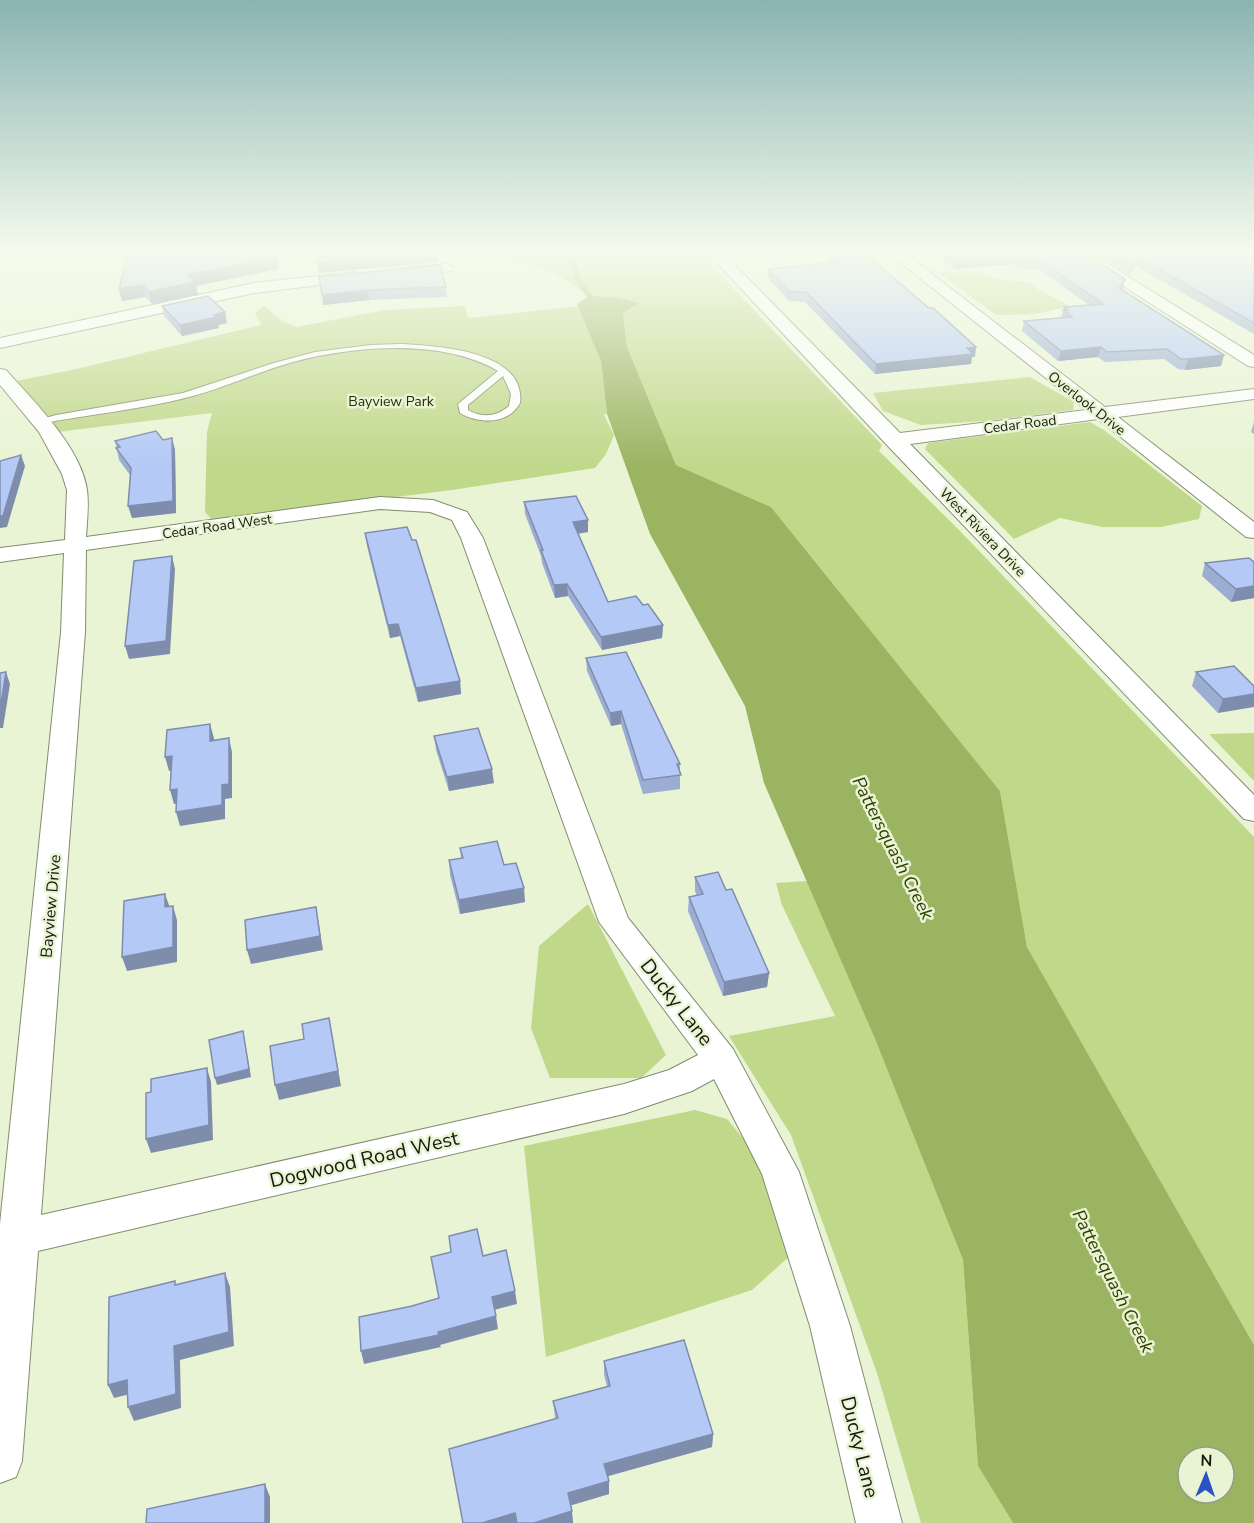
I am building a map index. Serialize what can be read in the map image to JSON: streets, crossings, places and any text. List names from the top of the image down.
{
  "streets": {
    "street": [
      "Overlook Drive",
      "Cedar Road",
      "Cedar Road West",
      "West Riviera Drive",
      "Bayview Drive",
      "Ducky Lane",
      "Dogwood Road West"
    ]
  },
  "crossings": [
    ["Overlook Drive", "Cedar Road"],
    ["Cedar Road", "West Riviera Drive"],
    ["Cedar Road West", "Bayview Drive"],
    ["Cedar Road West", "Ducky Lane"],
    ["Bayview Drive", "Dogwood Road West"],
    ["Ducky Lane", "Dogwood Road West"]
  ],
  "water": ["Pattersquash Creek"],
  "parks": ["Bayview Park"],
  "north": "top"
}
